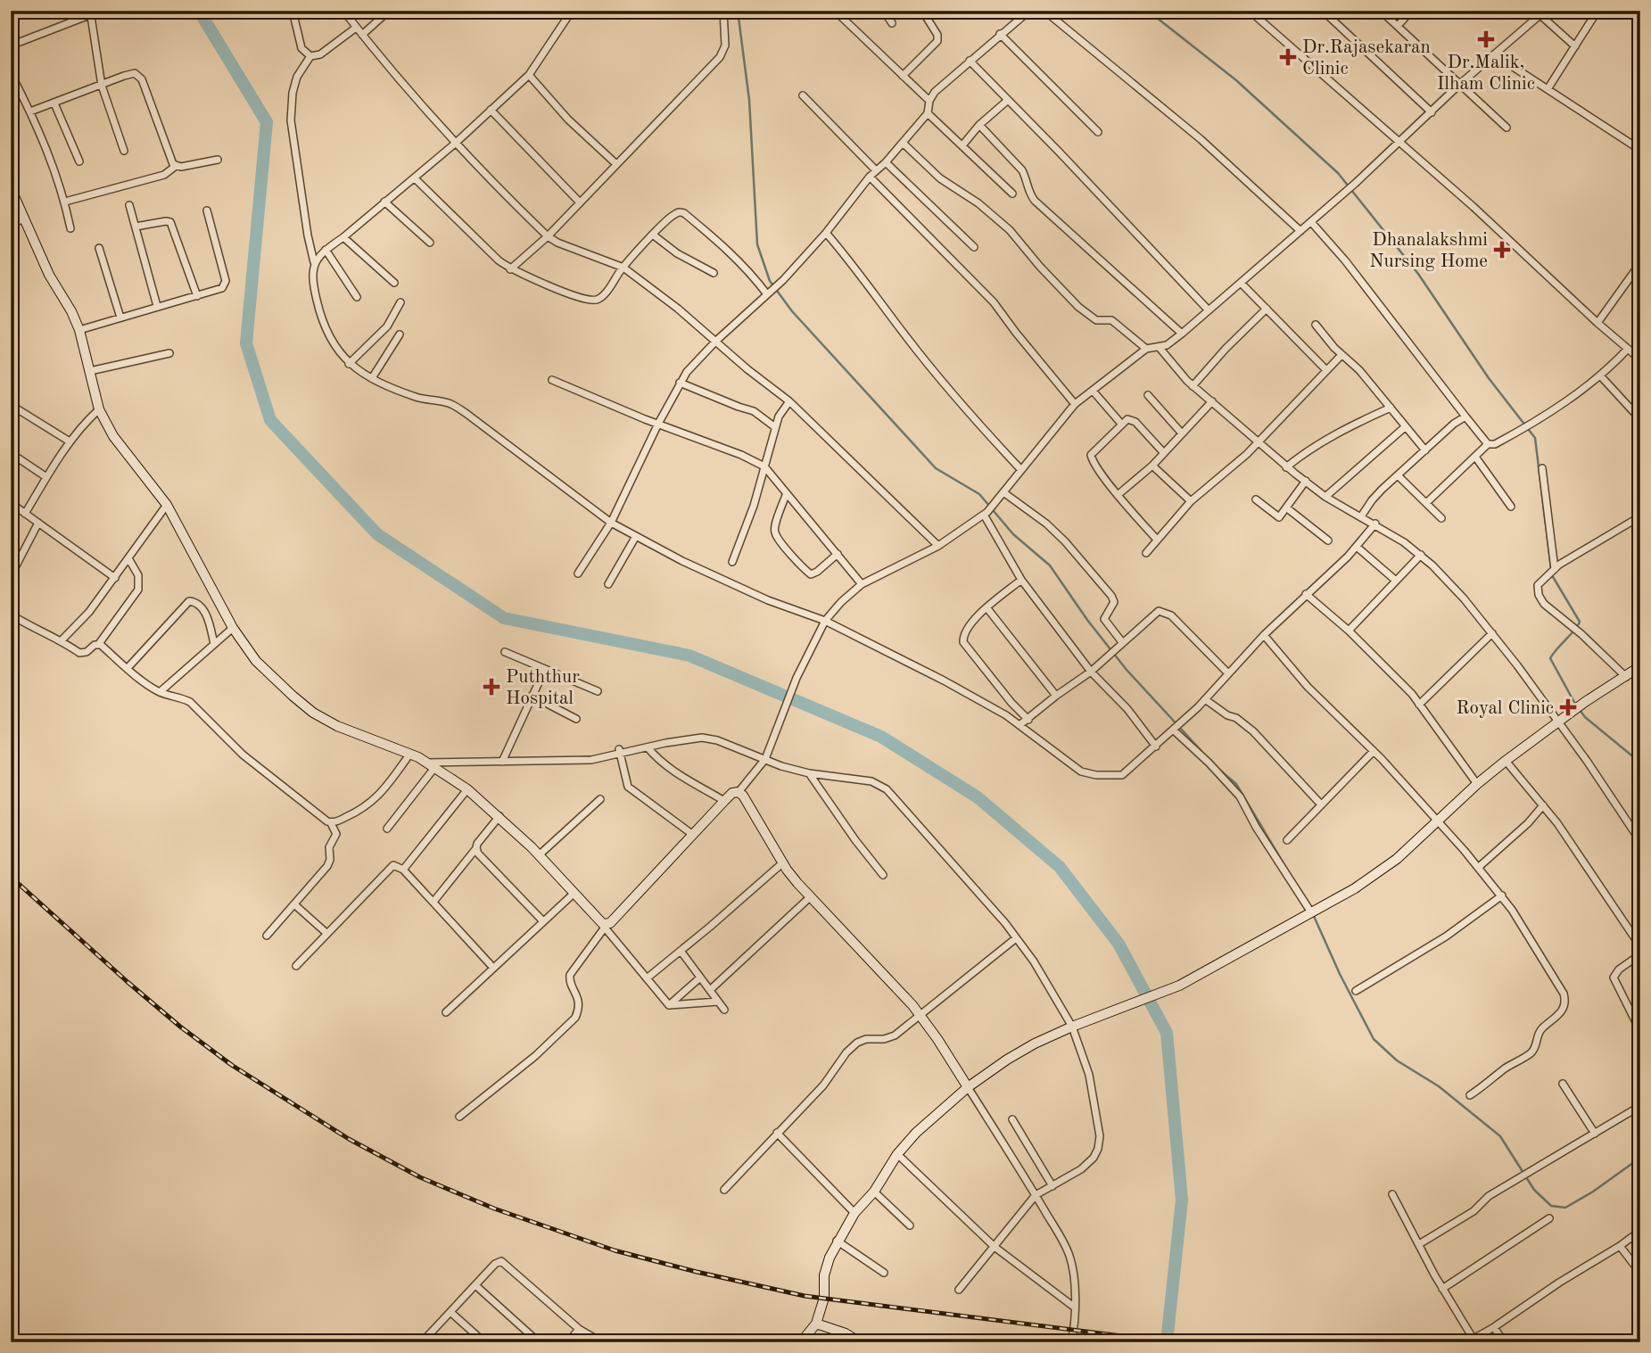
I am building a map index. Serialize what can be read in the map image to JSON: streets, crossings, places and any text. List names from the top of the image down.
{
  "places": {
    "health": [
      "Dr.Malik, Ilham Clinic",
      "Dr.Rajasekaran Clinic",
      "Dhanalakshmi Nursing Home",
      "Puththur Hospital",
      "Royal Clinic"
    ]
  }
}
